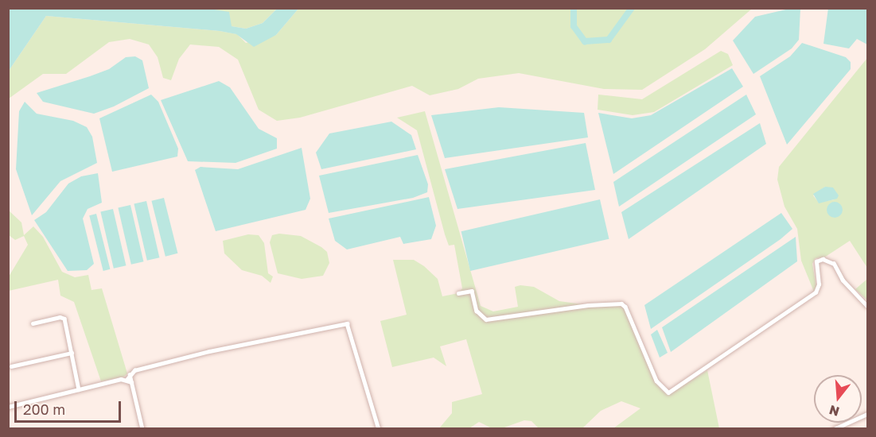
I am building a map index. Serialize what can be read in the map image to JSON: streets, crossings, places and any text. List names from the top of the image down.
{
  "scale_bar": "200 m",
  "north": "bottom"
}
